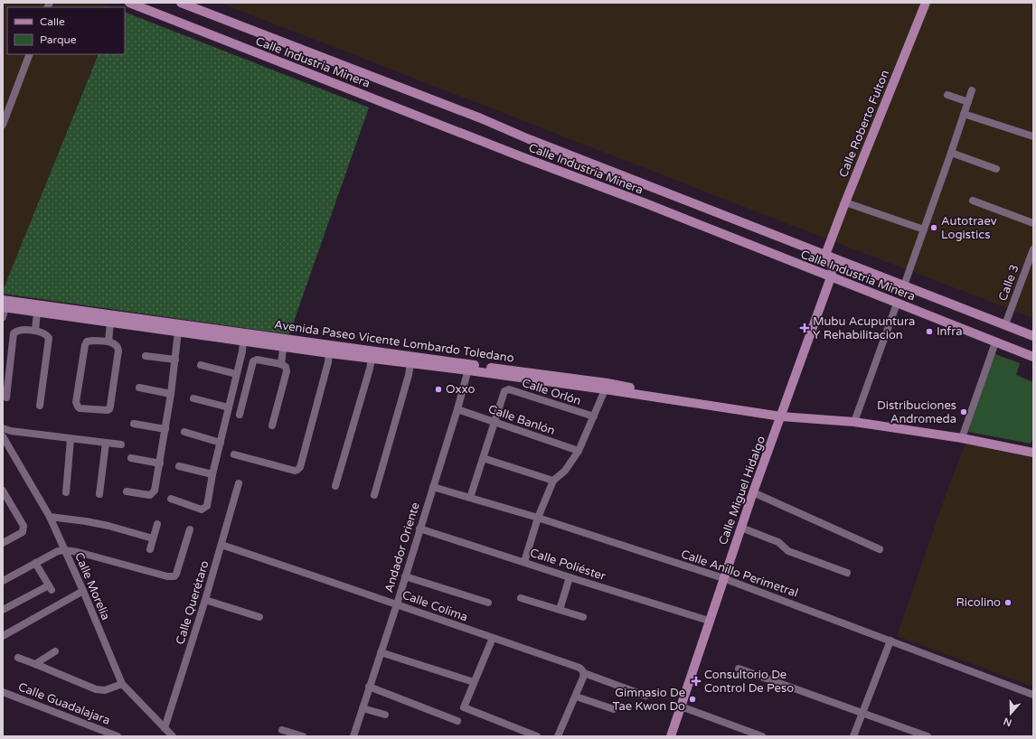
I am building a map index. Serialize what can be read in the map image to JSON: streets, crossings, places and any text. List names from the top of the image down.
{
  "streets": {
    "main road": [
      "Calle Industria Minera",
      "Calle Roberto Fulton",
      "Avenida Paseo Vicente Lombardo Toledano",
      "Calle Miguel Hidalgo"
    ],
    "street": [
      "Calle 3",
      "Calle Orlón",
      "Calle Banlón",
      "Andador Oriente",
      "Calle Poliéster",
      "Calle Anillo Perimetral",
      "Calle Morelia",
      "Calle Querétaro",
      "Calle Colima",
      "Calle Guadalajara"
    ]
  },
  "crossings": [
    ["Calle Industria Minera", "Calle Roberto Fulton"],
    ["Calle Industria Minera", "Calle 3"],
    ["Calle Industria Minera", "Calle Miguel Hidalgo"],
    ["Calle Roberto Fulton", "Calle Miguel Hidalgo"],
    ["Avenida Paseo Vicente Lombardo Toledano", "Calle Miguel Hidalgo"],
    ["Avenida Paseo Vicente Lombardo Toledano", "Andador Oriente"],
    ["Calle Orlón", "Calle Banlón"],
    ["Calle Banlón", "Andador Oriente"],
    ["Calle Miguel Hidalgo", "Calle Poliéster"],
    ["Calle Miguel Hidalgo", "Calle Anillo Perimetral"],
    ["Andador Oriente", "Calle Poliéster"],
    ["Andador Oriente", "Calle Anillo Perimetral"],
    ["Andador Oriente", "Calle Colima"],
    ["Calle Morelia", "Calle Querétaro"],
    ["Calle Querétaro", "Calle Colima"]
  ],
  "places": {
    "other": [
      "Autotraev Logistics",
      "Infra",
      "Oxxo",
      "Distribuciones Andromeda",
      "Ricolino",
      "Gimnasio De Tae Kwon Do"
    ],
    "health": ["Mubu Acupuntura Y Rehabilitacion", "Consultorio De Control De Peso"]
  },
  "legend": ["Calle", "Parque"],
  "north": "bottom"
}
